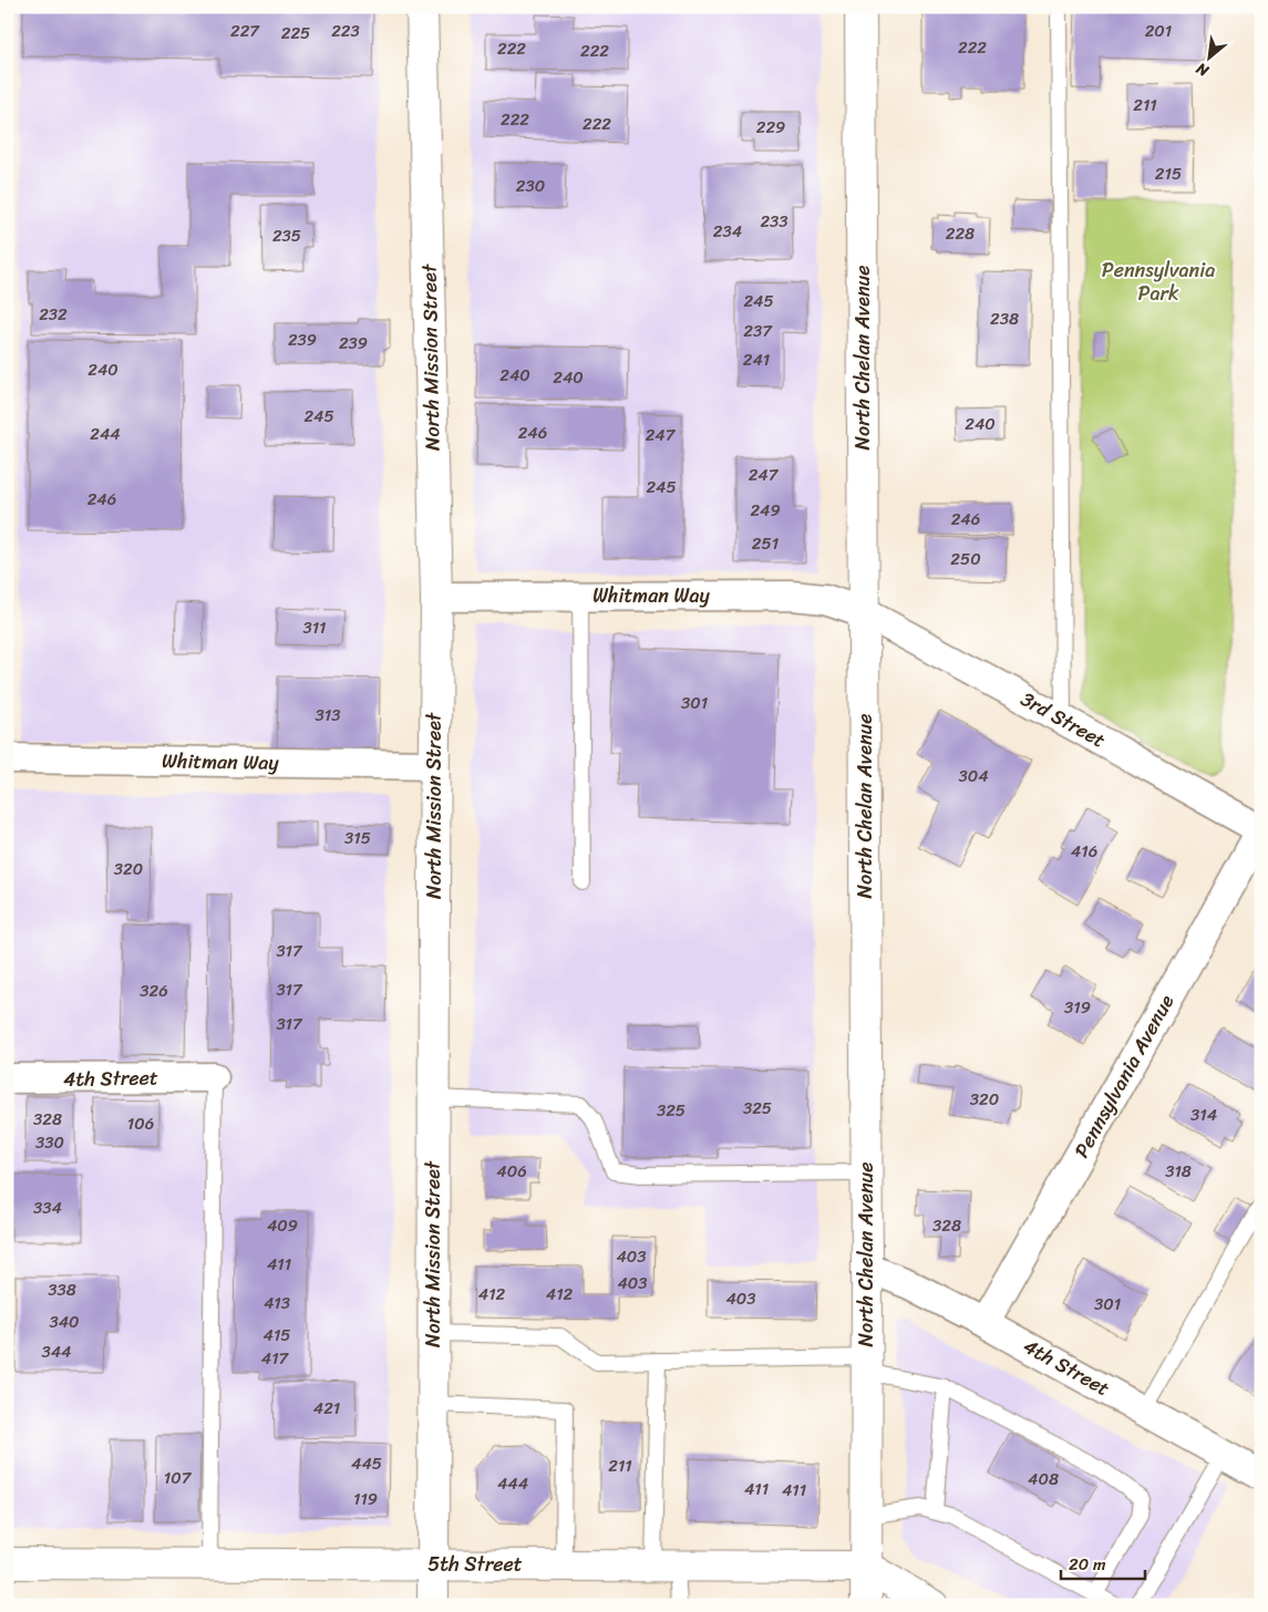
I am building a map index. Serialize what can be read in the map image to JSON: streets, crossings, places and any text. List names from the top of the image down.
{
  "streets": {
    "main road": ["North Mission Street", "North Chelan Avenue", "5th Street"],
    "street": [
      "Whitman Way",
      "3rd Street",
      "Pennsylvania Avenue",
      "4th Street"
    ]
  },
  "crossings": [
    ["North Mission Street", "Whitman Way"],
    ["North Mission Street", "5th Street"],
    ["North Chelan Avenue", "Whitman Way"],
    ["North Chelan Avenue", "3rd Street"],
    ["North Chelan Avenue", "4th Street"],
    ["North Chelan Avenue", "5th Street"],
    ["Whitman Way", "3rd Street"],
    ["3rd Street", "Pennsylvania Avenue"],
    ["Pennsylvania Avenue", "4th Street"]
  ],
  "parks": ["Pennsylvania Park"],
  "house_numbers": [
    "227",
    "223",
    "201",
    "225",
    "222",
    "222",
    "222",
    "211",
    "222",
    "222",
    "229",
    "215",
    "230",
    "233",
    "234",
    "228",
    "235",
    "245",
    "232",
    "238",
    "237",
    "239",
    "239",
    "241",
    "240",
    "240",
    "240",
    "245",
    "240",
    "246",
    "244",
    "247",
    "247",
    "245",
    "246",
    "249",
    "246",
    "251",
    "250",
    "311",
    "301",
    "313",
    "304",
    "315",
    "416",
    "320",
    "317",
    "317",
    "326",
    "319",
    "317",
    "320",
    "325",
    "325",
    "314",
    "328",
    "106",
    "330",
    "406",
    "318",
    "334",
    "409",
    "328",
    "403",
    "411",
    "403",
    "338",
    "412",
    "412",
    "403",
    "413",
    "301",
    "340",
    "415",
    "344",
    "417",
    "421",
    "445",
    "211",
    "107",
    "408",
    "444",
    "411",
    "411",
    "119"
  ],
  "scale_bar": "20 m",
  "north": "bottom left"
}
